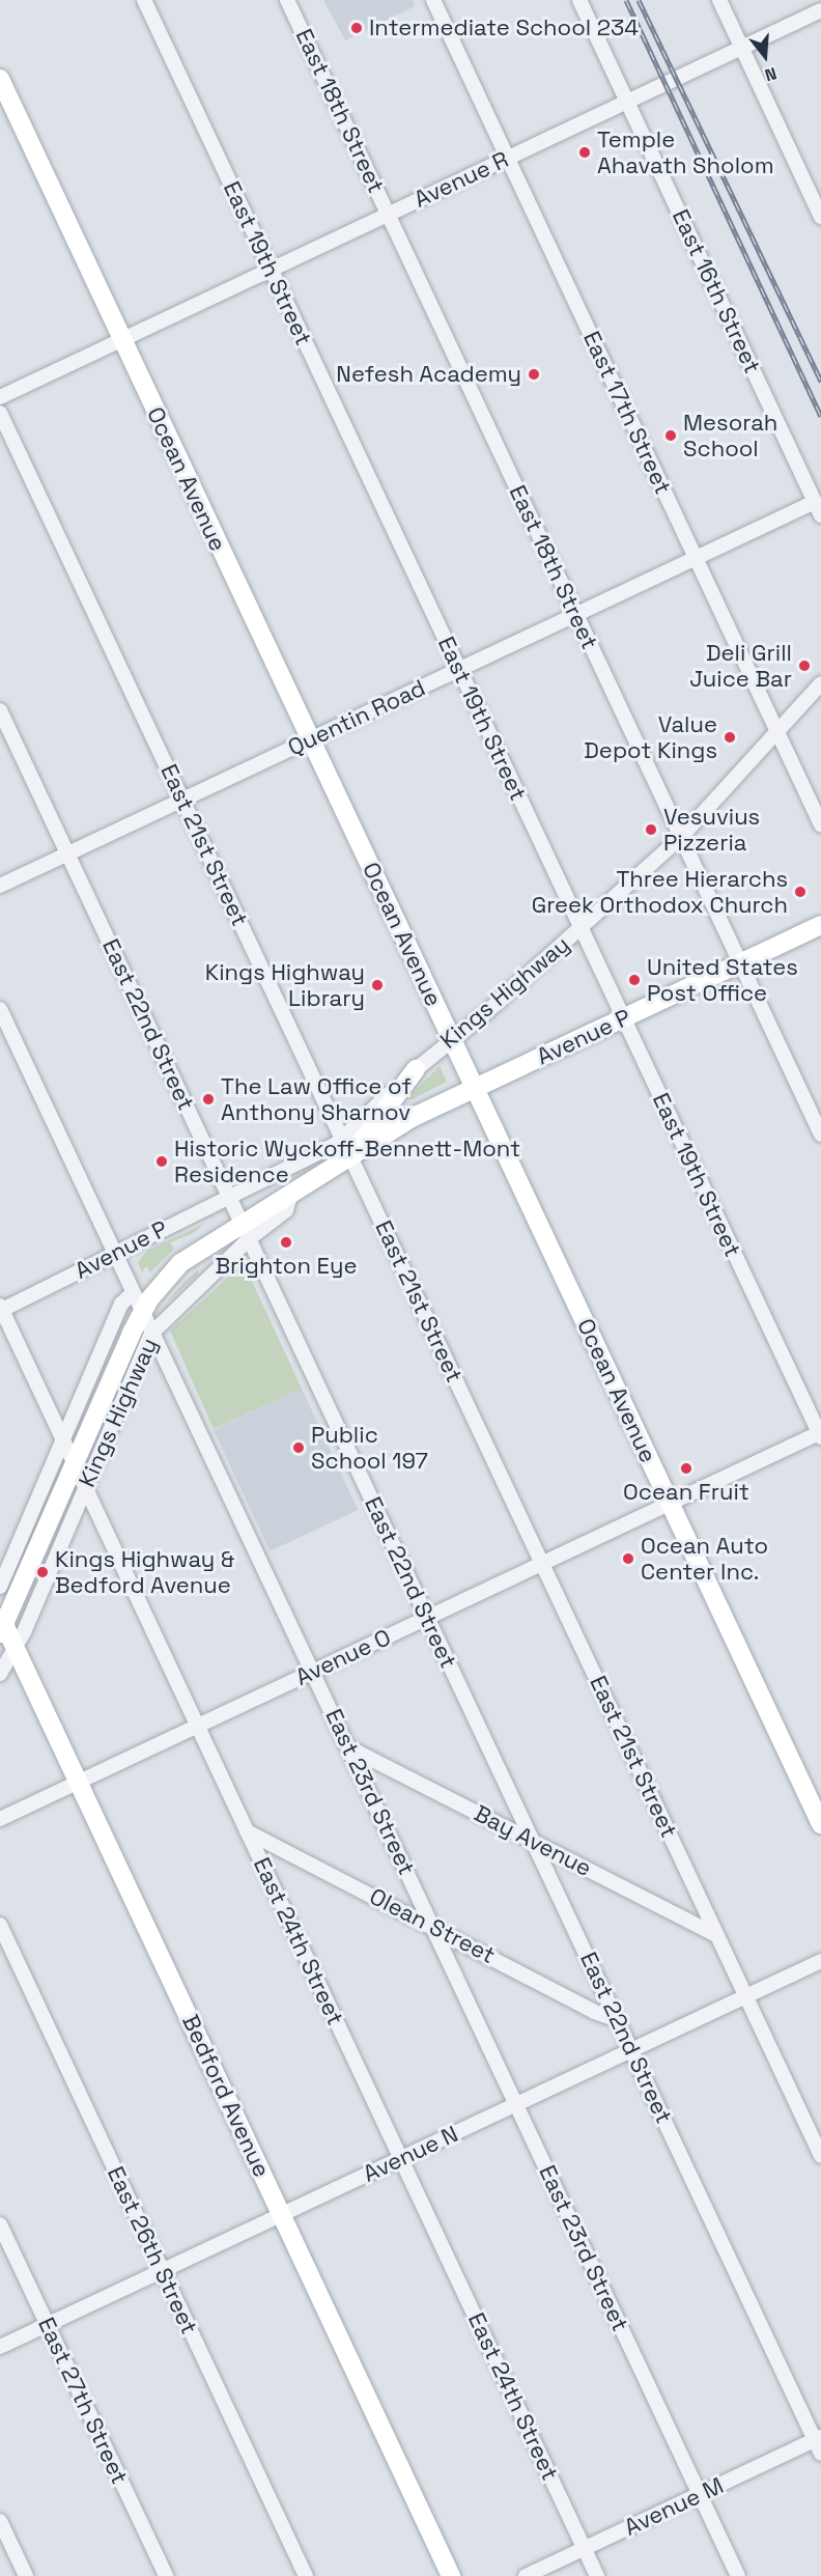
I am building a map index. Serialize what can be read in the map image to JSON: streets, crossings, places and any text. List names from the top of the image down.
{
  "streets": {
    "main road": [
      "Ocean Avenue",
      "Kings Highway",
      "Avenue P",
      "Bedford Avenue"
    ],
    "street": [
      "East 18th Street",
      "Avenue R",
      "East 19th Street",
      "East 16th Street",
      "East 17th Street",
      "Quentin Road",
      "East 21st Street",
      "East 22nd Street",
      "Avenue O",
      "East 23rd Street",
      "Bay Avenue",
      "Olean Street",
      "East 24th Street",
      "Avenue N",
      "East 26th Street",
      "East 27th Street",
      "Avenue M"
    ]
  },
  "crossings": [
    ["East 18th Street", "Avenue R"],
    ["East 18th Street", "Quentin Road"],
    ["East 18th Street", "Kings Highway"],
    ["East 18th Street", "Avenue P"],
    ["Avenue R", "East 19th Street"],
    ["Avenue R", "East 16th Street"],
    ["Avenue R", "East 17th Street"],
    ["Avenue R", "Ocean Avenue"],
    ["East 19th Street", "Quentin Road"],
    ["East 19th Street", "Kings Highway"],
    ["East 19th Street", "Avenue P"],
    ["East 19th Street", "Avenue O"],
    ["East 16th Street", "Quentin Road"],
    ["East 17th Street", "Quentin Road"],
    ["East 17th Street", "Kings Highway"],
    ["Ocean Avenue", "Quentin Road"],
    ["Ocean Avenue", "Kings Highway"],
    ["Ocean Avenue", "Avenue P"],
    ["Ocean Avenue", "Avenue O"],
    ["Quentin Road", "East 21st Street"],
    ["Quentin Road", "East 22nd Street"],
    ["East 21st Street", "Kings Highway"],
    ["East 21st Street", "Avenue P"],
    ["East 21st Street", "Avenue O"],
    ["East 21st Street", "Bay Avenue"],
    ["East 21st Street", "Avenue N"],
    ["Kings Highway", "East 22nd Street"],
    ["Kings Highway", "Avenue P"],
    ["Kings Highway", "East 23rd Street"],
    ["Kings Highway", "East 24th Street"],
    ["Kings Highway", "Bedford Avenue"],
    ["East 22nd Street", "Avenue P"],
    ["East 22nd Street", "Avenue O"],
    ["East 22nd Street", "Bay Avenue"],
    ["East 22nd Street", "Olean Street"],
    ["East 22nd Street", "Avenue N"],
    ["East 22nd Street", "Avenue M"],
    ["Avenue P", "East 23rd Street"],
    ["Avenue P", "East 24th Street"],
    ["Avenue O", "East 23rd Street"],
    ["Avenue O", "East 24th Street"],
    ["Avenue O", "Bedford Avenue"],
    ["East 23rd Street", "Bay Avenue"],
    ["East 23rd Street", "Olean Street"],
    ["East 23rd Street", "Avenue N"],
    ["East 23rd Street", "Avenue M"],
    ["Olean Street", "East 24th Street"],
    ["East 24th Street", "Avenue N"],
    ["East 24th Street", "Avenue M"],
    ["Bedford Avenue", "Avenue N"],
    ["Avenue N", "East 26th Street"],
    ["Avenue N", "East 27th Street"]
  ],
  "places": [
    "Intermediate School 234",
    "Temple Ahavath Sholom",
    "Nefesh Academy",
    "Mesorah School",
    "Deli Grill Juice Bar",
    "Value Depot Kings",
    "Vesuvius Pizzeria",
    "Three Hierarchs Greek Orthodox Church",
    "United States Post Office",
    "Kings Highway Library",
    "The Law Office of Anthony Sharnov",
    "Historic Wyckoff-Bennett-Mont Residence",
    "Brighton Eye",
    "Public School 197",
    "Ocean Fruit",
    "Ocean Auto Center Inc.",
    "Kings Highway & Bedford Avenue"
  ],
  "north": "bottom"
}
